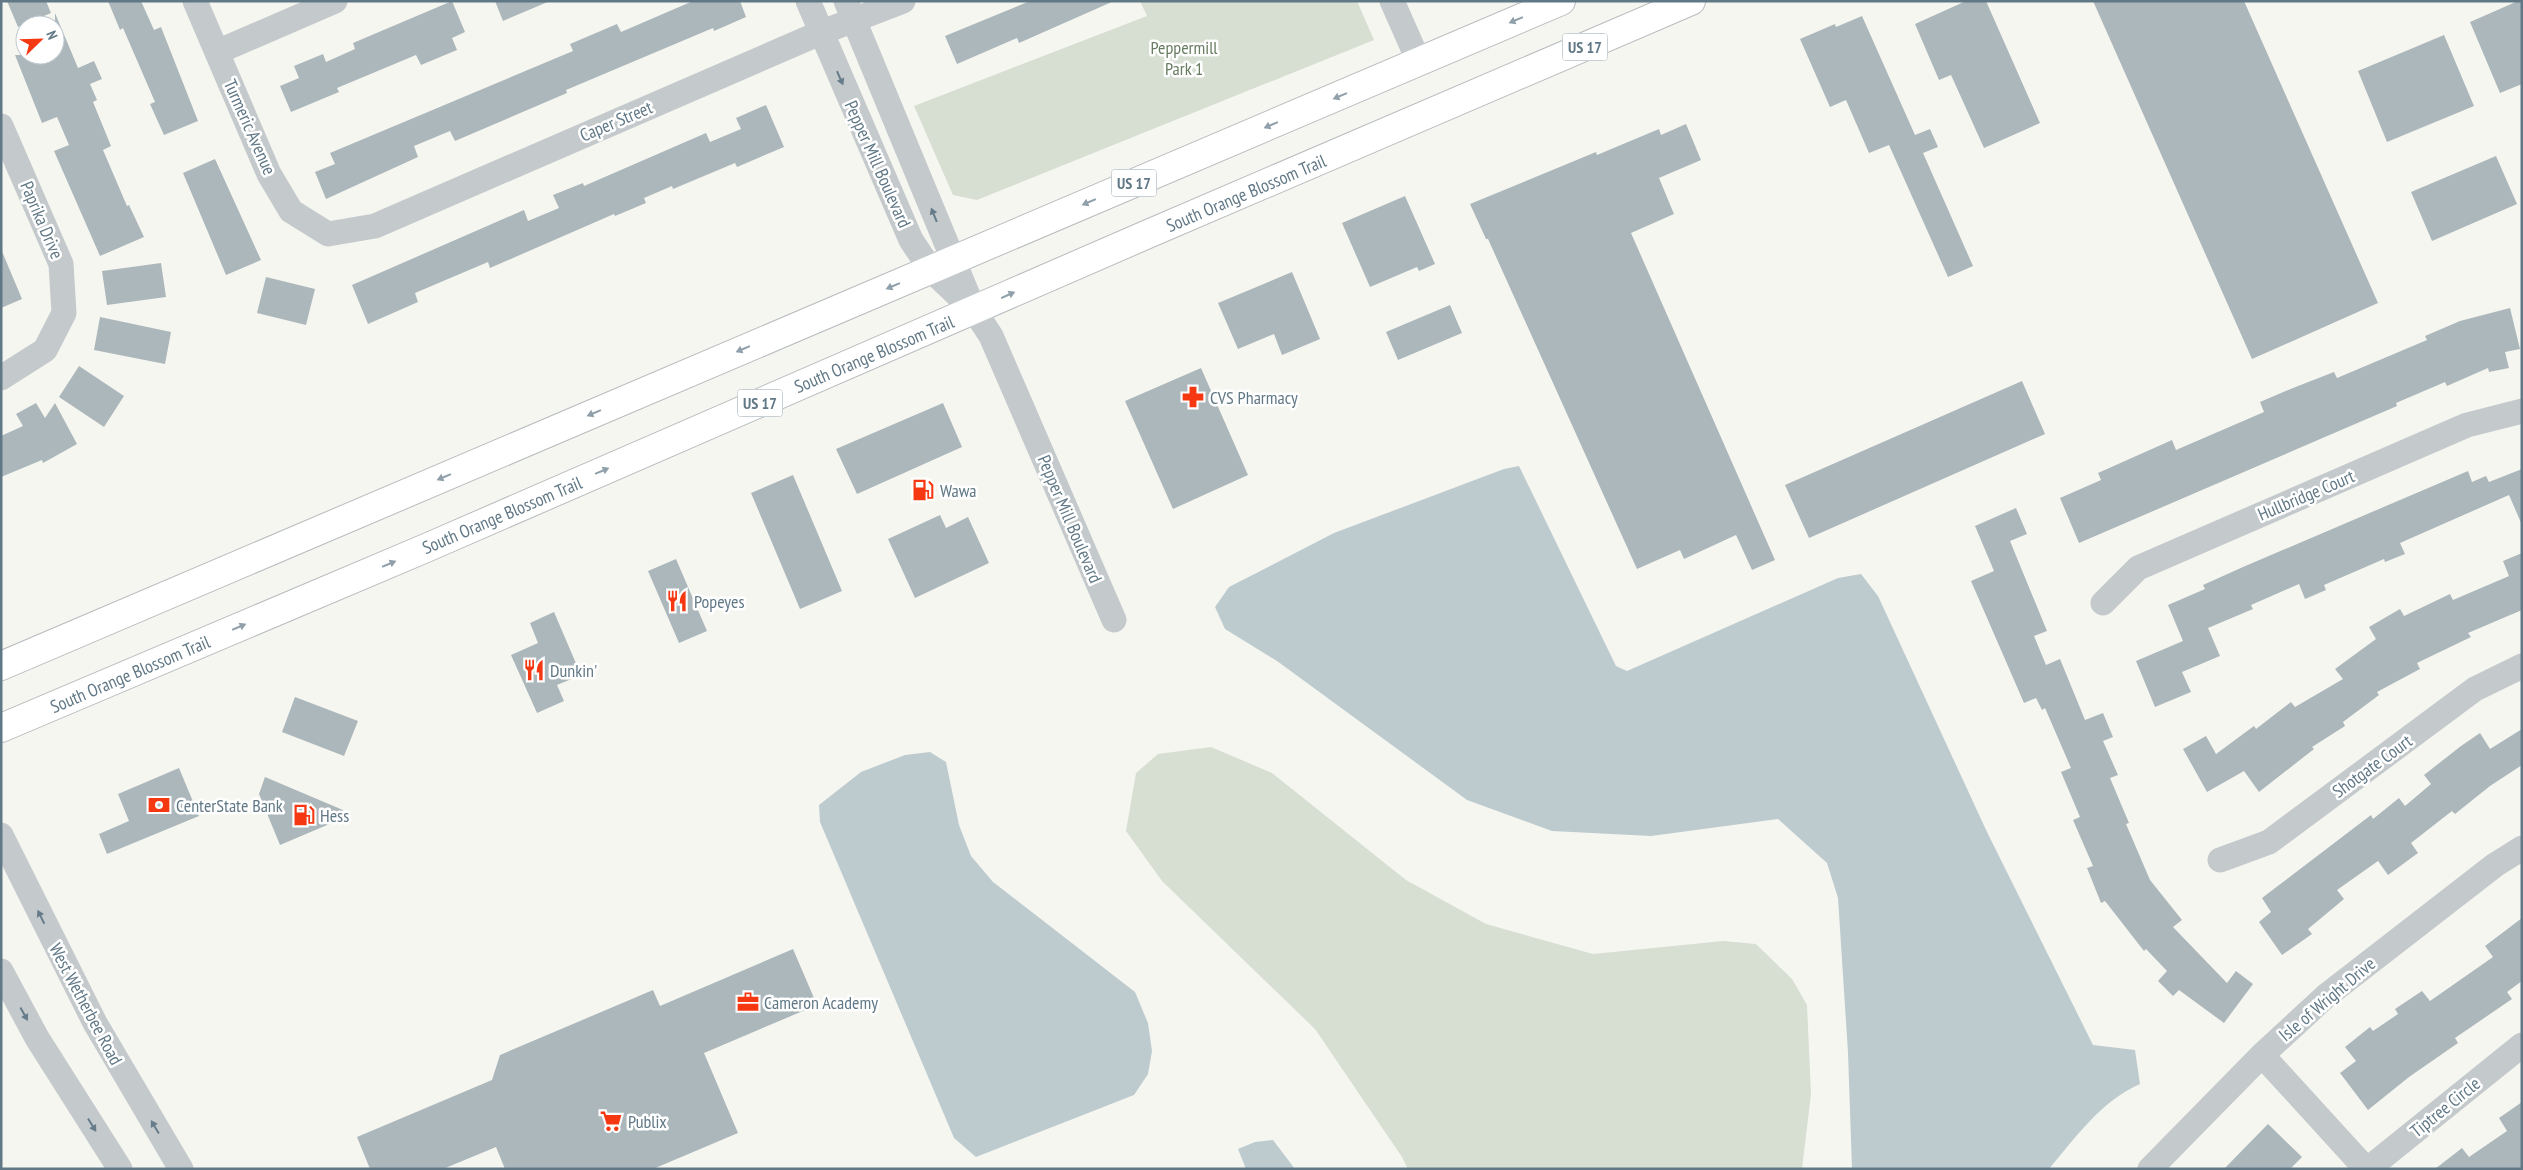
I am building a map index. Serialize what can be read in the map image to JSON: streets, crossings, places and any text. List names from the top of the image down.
{
  "streets": {
    "main road": ["US 17", "South Orange Blossom Trail"],
    "street": [
      "Caper Street",
      "Turmeric Avenue",
      "Pepper Mill Boulevard",
      "Paprika Drive",
      "Hullbridge Court",
      "Shotgate Court",
      "Isle of Wright Drive",
      "West Wetherbee Road",
      "Tiptree Circle"
    ]
  },
  "crossings": [
    ["US 17", "Pepper Mill Boulevard"],
    ["Caper Street", "Turmeric Avenue"],
    ["Caper Street", "Pepper Mill Boulevard"],
    ["Pepper Mill Boulevard", "South Orange Blossom Trail"],
    ["Isle of Wright Drive", "Tiptree Circle"]
  ],
  "parks": ["Peppermill Park 1"],
  "places": {
    "pharmacy": ["CVS Pharmacy"],
    "fuel station": ["Wawa", "Hess"],
    "restaurant": ["Popeyes", "Dunkin'"],
    "bank": ["CenterState Bank"],
    "office": ["Cameron Academy"],
    "supermarket": ["Publix"]
  },
  "north": "top right"
}
